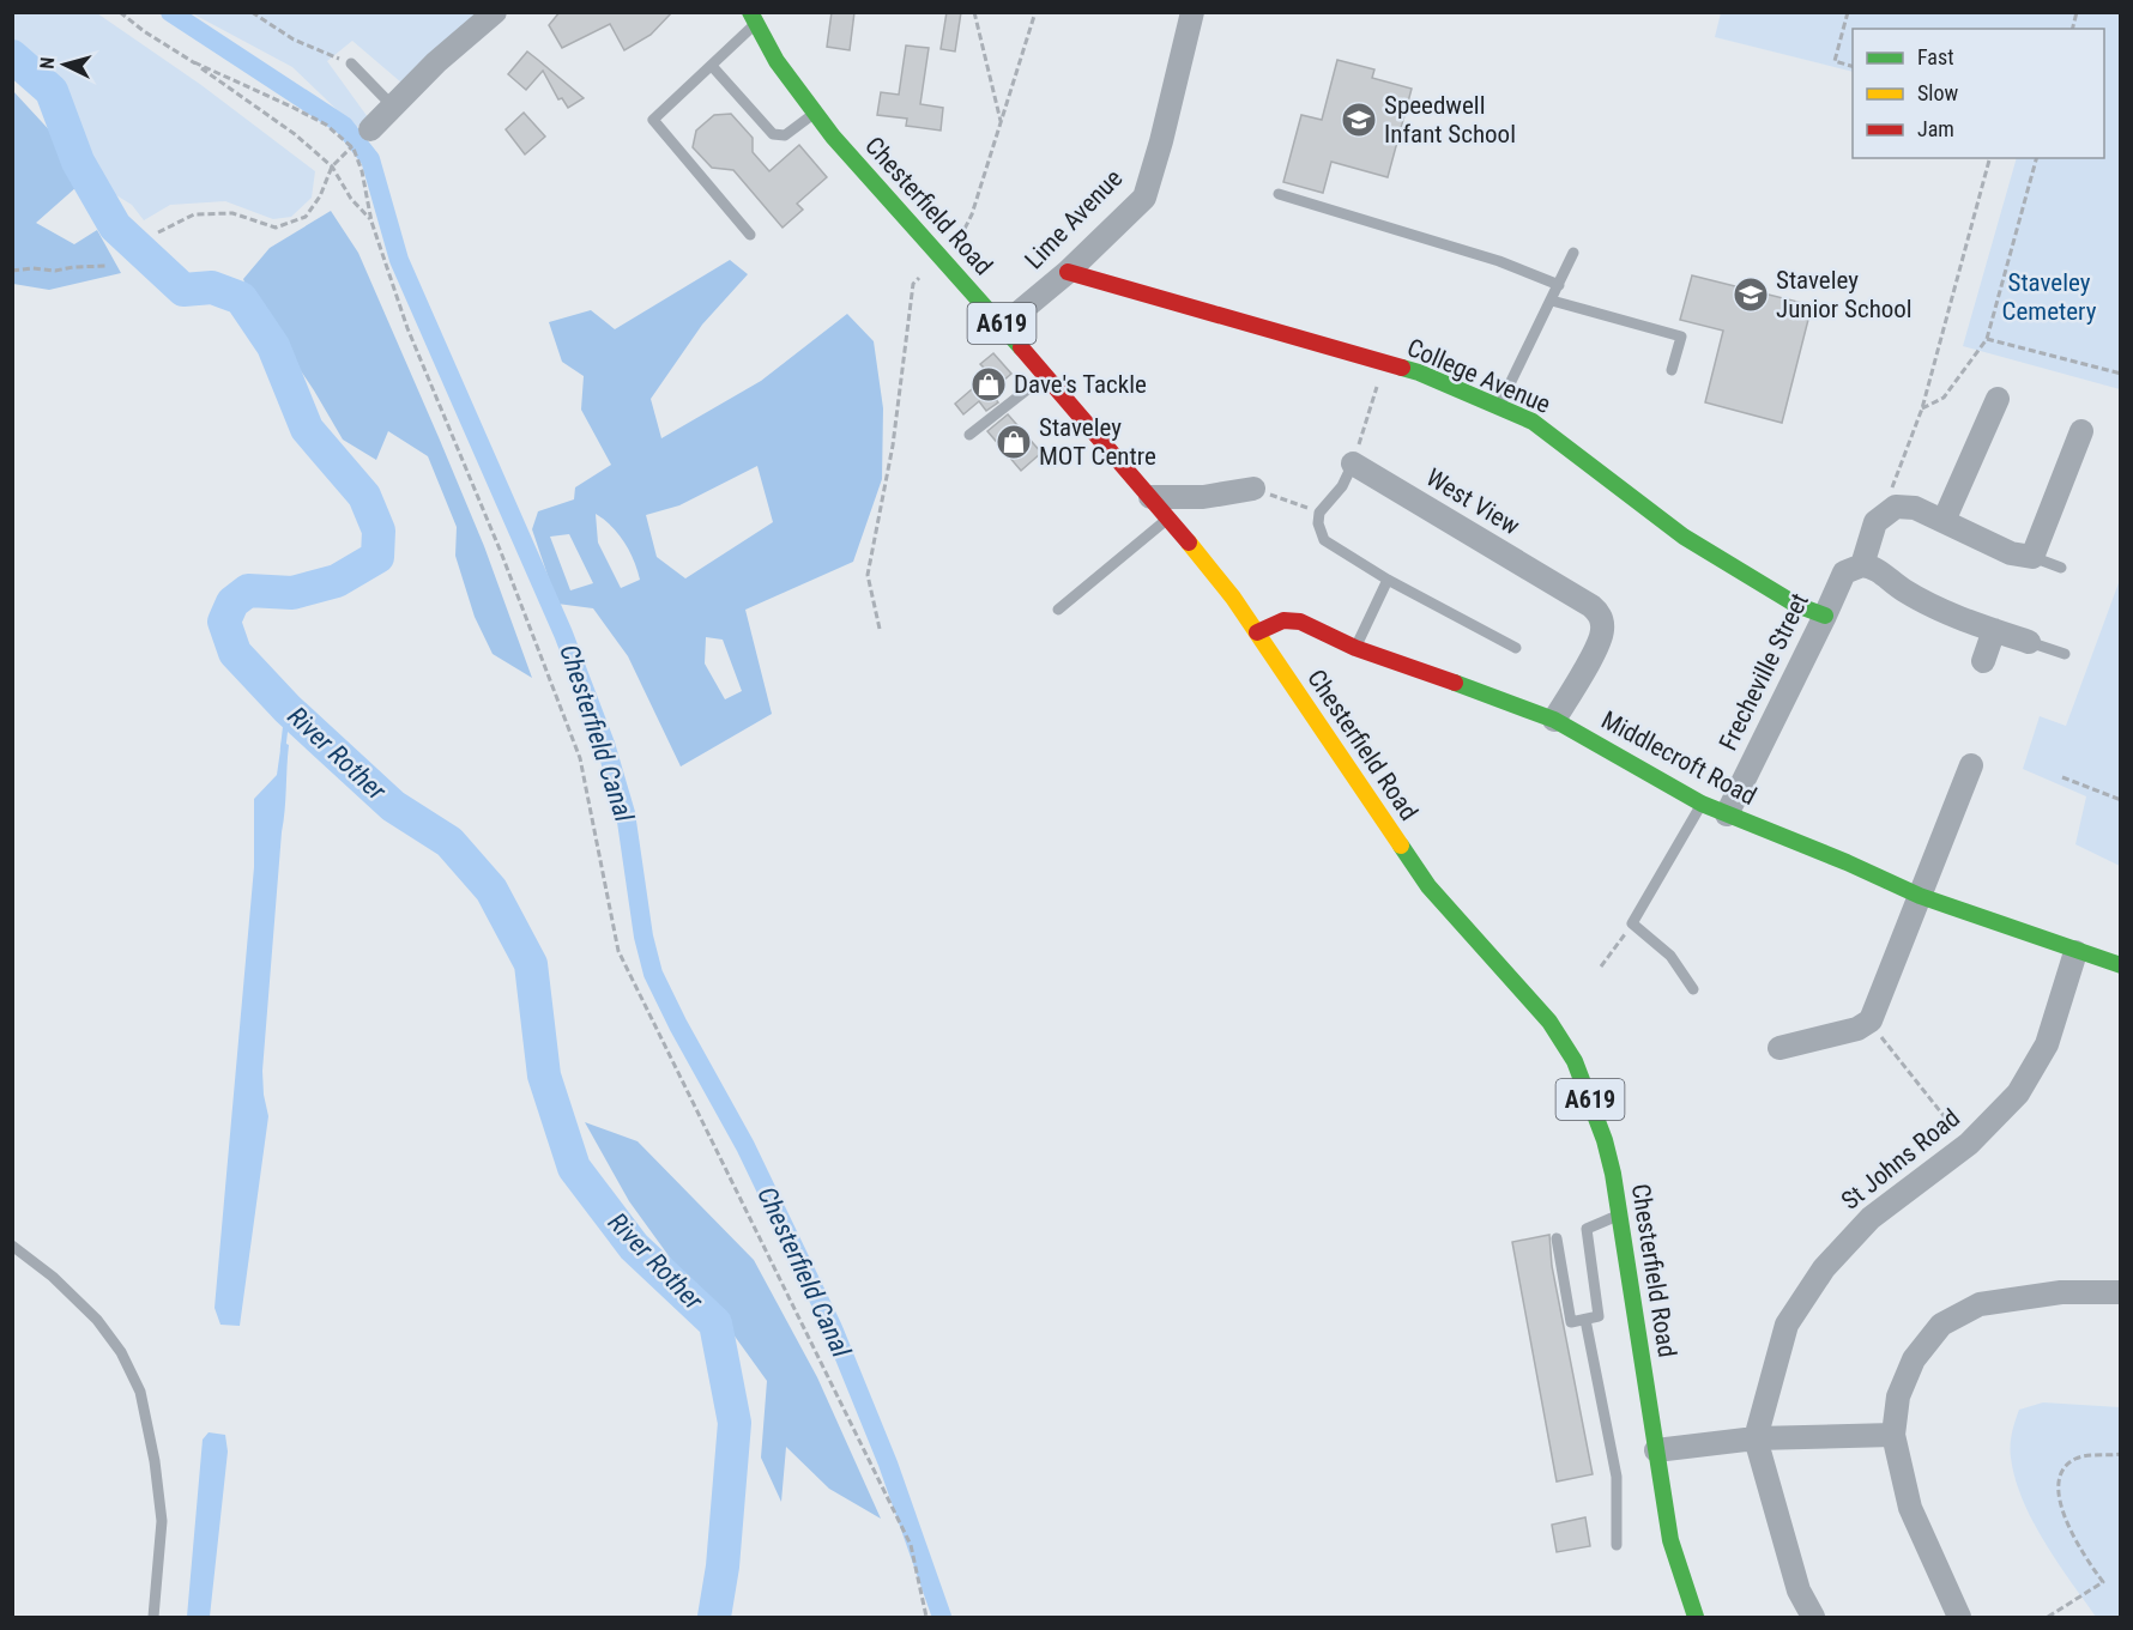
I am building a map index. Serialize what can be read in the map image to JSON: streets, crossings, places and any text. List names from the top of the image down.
{
  "streets": {
    "main road": [
      "Chesterfield Road",
      "A619",
      "College Avenue",
      "Middlecroft Road"
    ],
    "street": [
      "Lime Avenue",
      "West View",
      "Frecheville Street",
      "St Johns Road"
    ]
  },
  "crossings": [
    ["Chesterfield Road", "Lime Avenue"],
    ["Chesterfield Road", "Middlecroft Road"],
    ["Lime Avenue", "College Avenue"],
    ["College Avenue", "Frecheville Street"],
    ["West View", "Middlecroft Road"],
    ["Frecheville Street", "Middlecroft Road"],
    ["Middlecroft Road", "St Johns Road"]
  ],
  "water": ["Chesterfield Canal", "River Rother"],
  "parks": ["Staveley Cemetery"],
  "places": {
    "school or university": ["Speedwell Infant School", "Staveley Junior School"],
    "shop": ["Dave's Tackle", "Staveley MOT Centre"]
  },
  "legend": ["Fast", "Slow", "Jam"],
  "north": "left"
}
